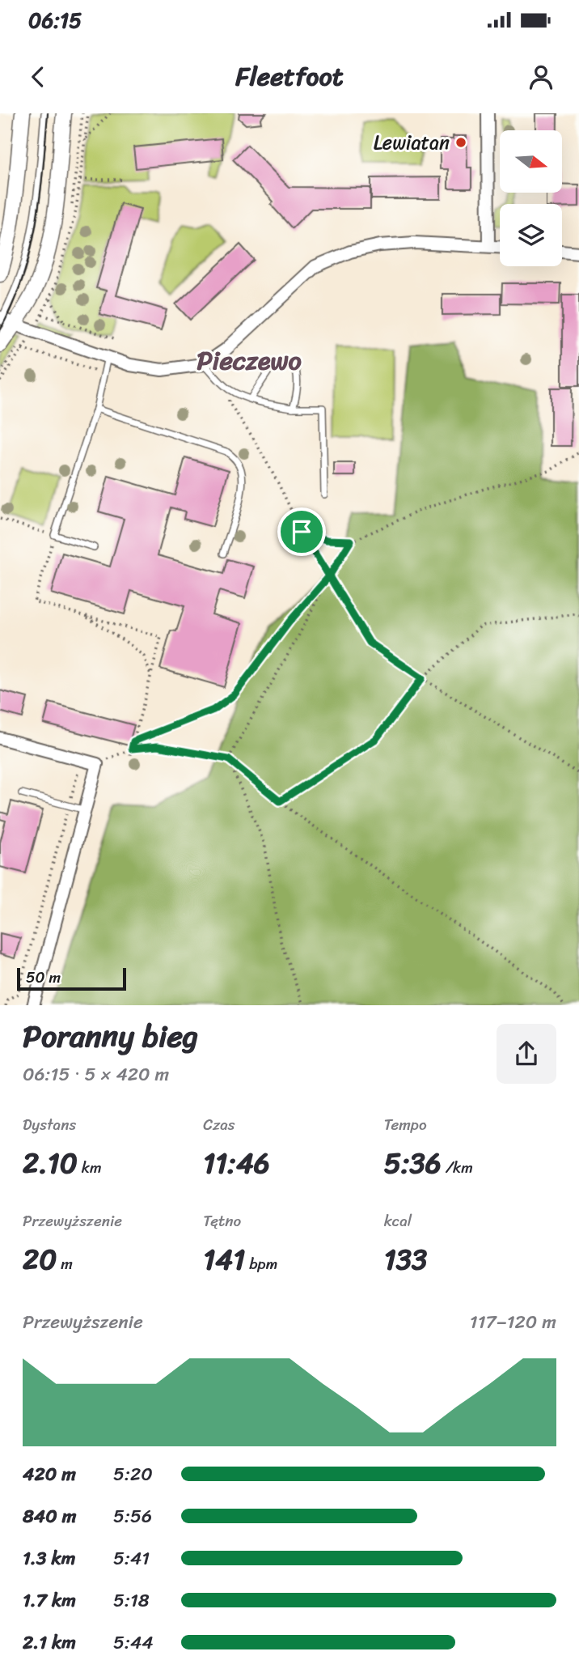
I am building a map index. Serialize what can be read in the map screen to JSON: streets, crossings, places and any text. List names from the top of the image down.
{
  "districts": ["Pieczewo"],
  "places": ["Lewiatan"],
  "scale_bar": "50 m",
  "north": "right",
  "page": {
    "status": "06:15",
    "header": "Fleetfoot",
    "scale": "50 m",
    "heading": ["Poranny bieg", "06:15 · 5 × 420 m"],
    "stats": [
      ["Dystans", "2.10 km"],
      ["Czas", "11:46"],
      ["Tempo", "5:36 /km"],
      ["Przewyższenie", "20 m"],
      ["Tętno", "141 bpm"],
      ["kcal", "133"]
    ],
    "chart": ["Przewyższenie", "117–120 m"],
    "list": [
      {
        "name": "420 m",
        "note": "5:20"
      },
      {
        "name": "840 m",
        "note": "5:56"
      },
      {
        "name": "1.3 km",
        "note": "5:41"
      },
      {
        "name": "1.7 km",
        "note": "5:18"
      },
      {
        "name": "2.1 km",
        "note": "5:44"
      }
    ]
  }
}
